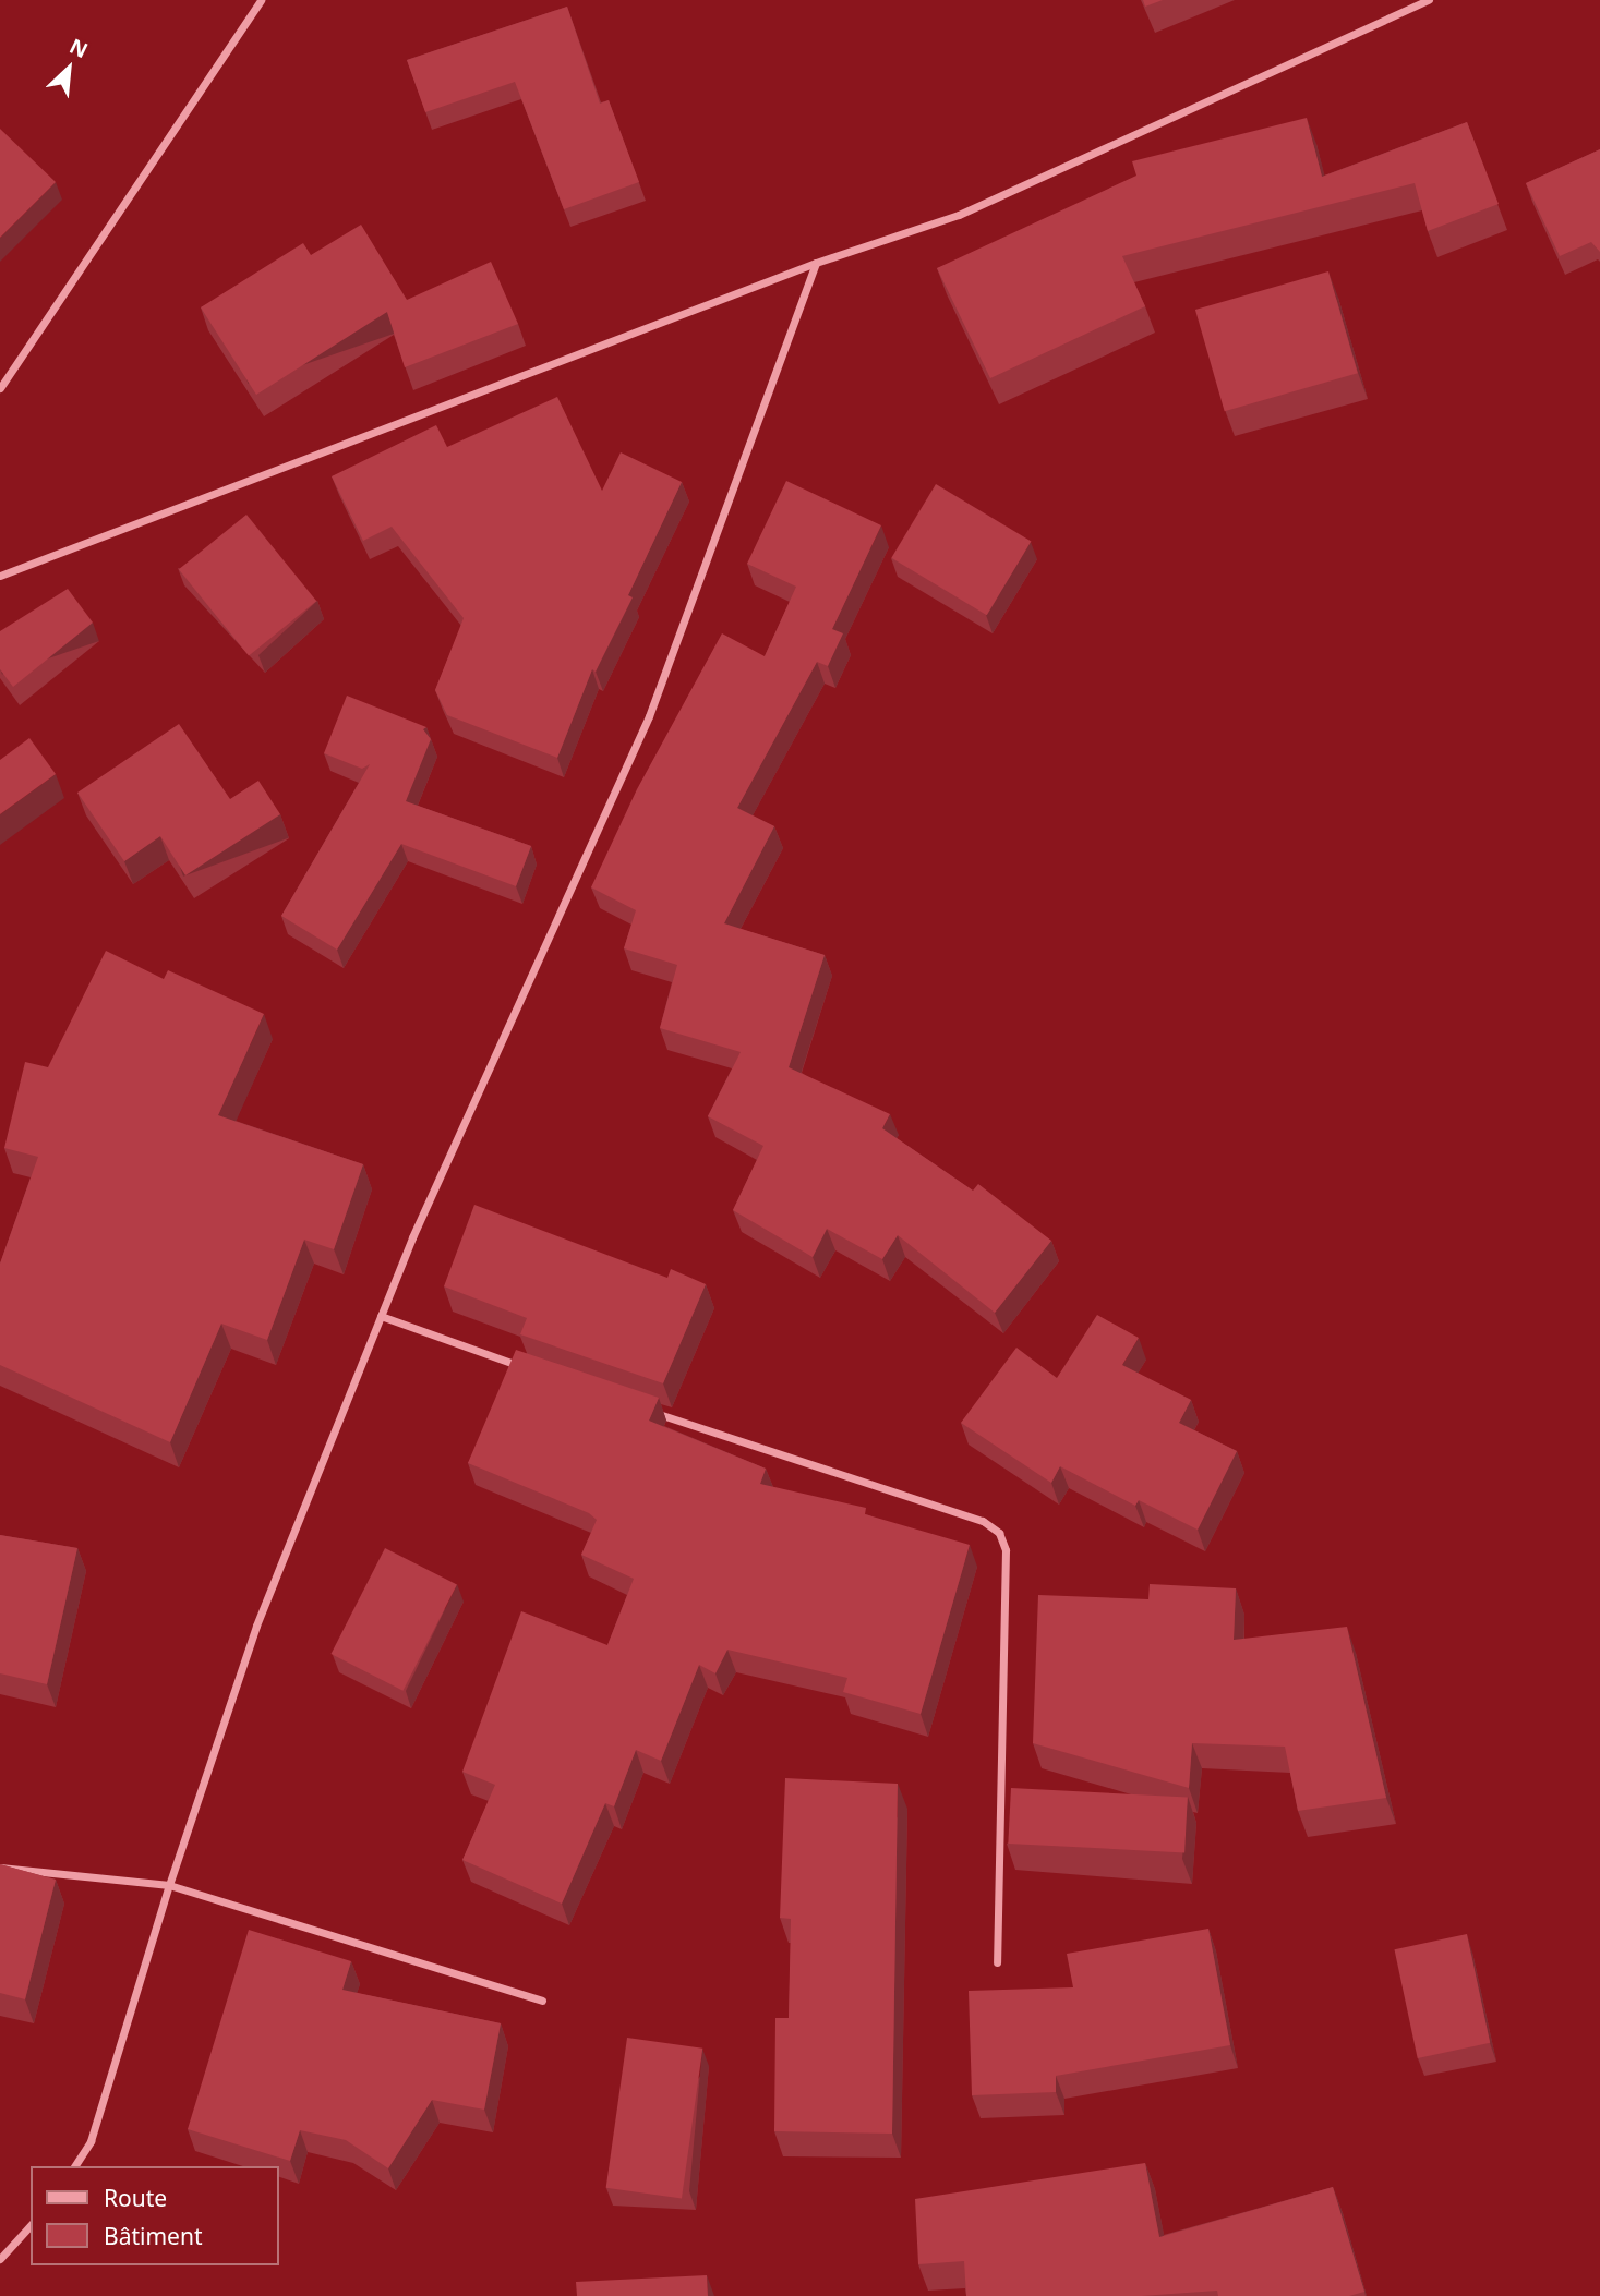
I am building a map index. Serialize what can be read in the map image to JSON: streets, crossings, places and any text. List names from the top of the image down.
{
  "legend": ["Route", "Bâtiment"],
  "north": "top right"
}
